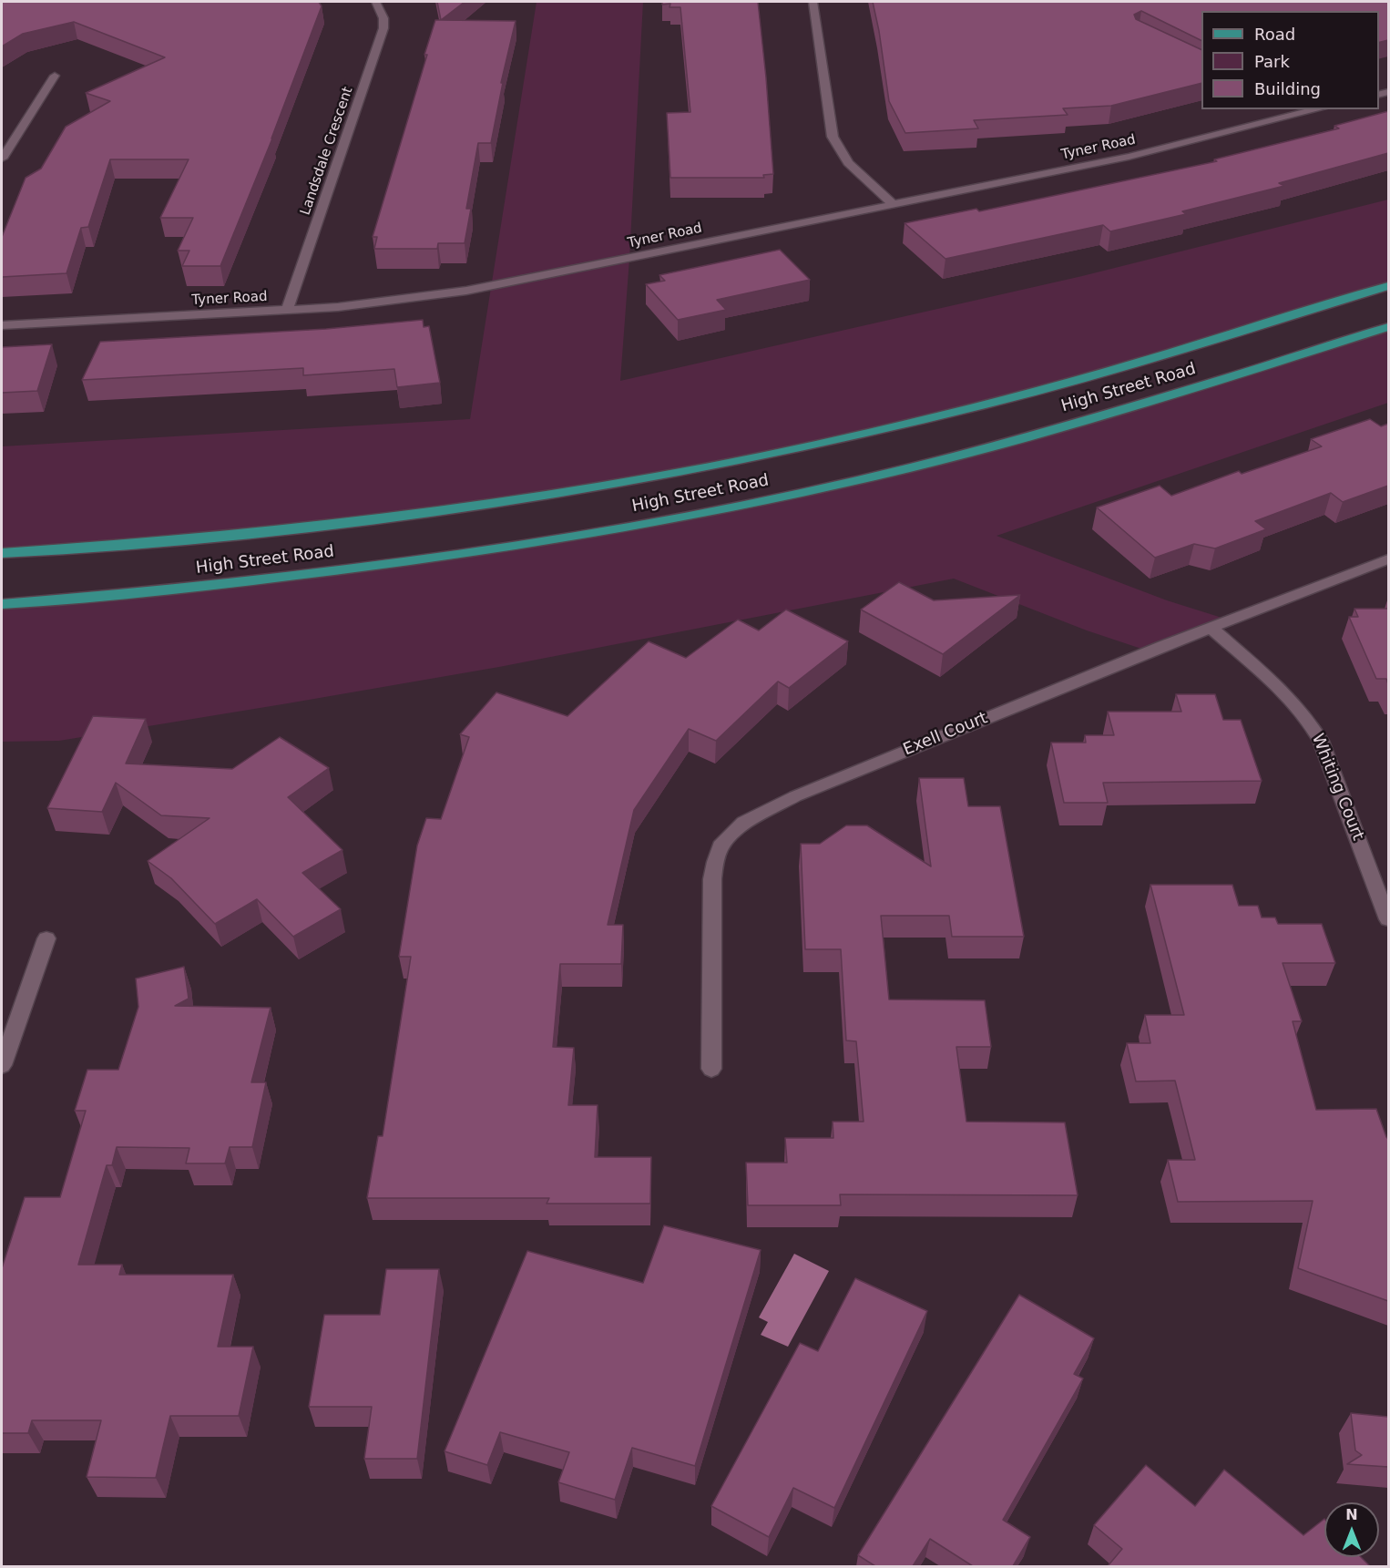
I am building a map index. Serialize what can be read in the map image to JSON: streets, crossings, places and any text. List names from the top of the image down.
{
  "streets": {
    "main road": ["High Street Road"],
    "street": [
      "Tyner Road",
      "Landsdale Crescent",
      "Exell Court",
      "Whiting Court"
    ]
  },
  "crossings": [
    ["Tyner Road", "Landsdale Crescent"],
    ["Exell Court", "Whiting Court"]
  ],
  "legend": ["Road", "Park", "Building"],
  "north": "top"
}
